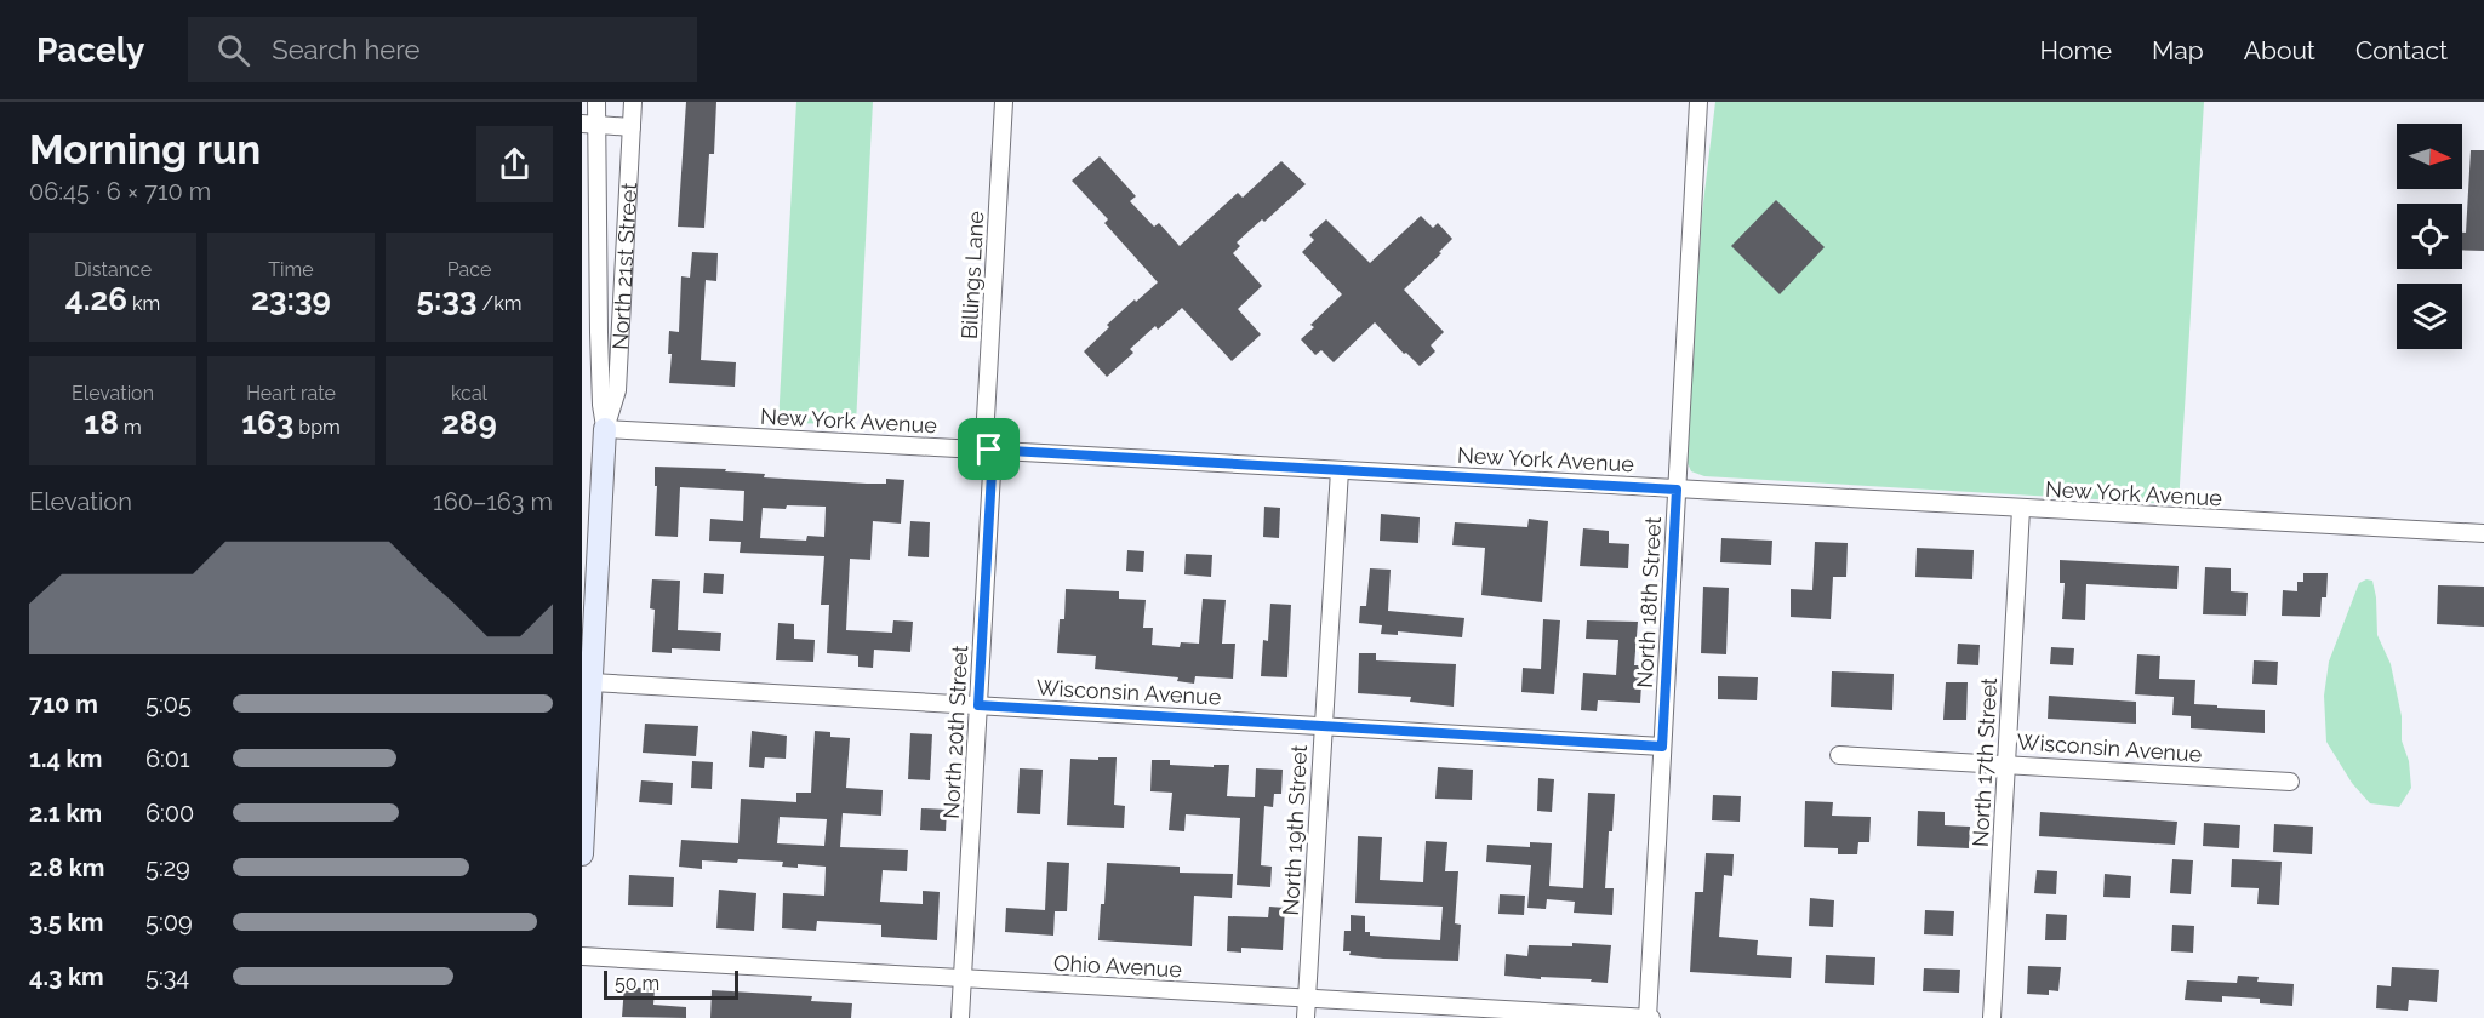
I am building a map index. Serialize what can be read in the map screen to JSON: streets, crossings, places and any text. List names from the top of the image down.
{
  "streets": {
    "street": [
      "North 21st Street",
      "Billings Lane",
      "New York Avenue",
      "North 18th Street",
      "Wisconsin Avenue",
      "North 20th Street",
      "North 17th Street",
      "North 19th Street",
      "Ohio Avenue"
    ]
  },
  "crossings": [
    ["North 21st Street", "New York Avenue"],
    ["North 21st Street", "Wisconsin Avenue"],
    ["Billings Lane", "New York Avenue"],
    ["Billings Lane", "North 20th Street"],
    ["New York Avenue", "North 18th Street"],
    ["New York Avenue", "North 20th Street"],
    ["New York Avenue", "North 17th Street"],
    ["New York Avenue", "North 19th Street"],
    ["North 18th Street", "Wisconsin Avenue"],
    ["North 18th Street", "Ohio Avenue"],
    ["Wisconsin Avenue", "North 20th Street"],
    ["Wisconsin Avenue", "North 17th Street"],
    ["Wisconsin Avenue", "North 19th Street"],
    ["North 20th Street", "Ohio Avenue"],
    ["North 19th Street", "Ohio Avenue"]
  ],
  "scale_bar": "50 m",
  "north": "right",
  "page": {
    "header": "Pacely",
    "search": "Search here",
    "nav": [
      "Home",
      "Map",
      "About",
      "Contact"
    ],
    "heading": ["Morning run", "06:45 · 6 × 710 m"],
    "stats": [
      ["Distance", "4.26 km"],
      ["Time", "23:39"],
      ["Pace", "5:33 /km"],
      ["Elevation", "18 m"],
      ["Heart rate", "163 bpm"],
      ["kcal", "289"]
    ],
    "chart": ["Elevation", "160–163 m"],
    "list": [
      {
        "name": "710 m",
        "note": "5:05"
      },
      {
        "name": "1.4 km",
        "note": "6:01"
      },
      {
        "name": "2.1 km",
        "note": "6:00"
      },
      {
        "name": "2.8 km",
        "note": "5:29"
      },
      {
        "name": "3.5 km",
        "note": "5:09"
      },
      {
        "name": "4.3 km",
        "note": "5:34"
      }
    ],
    "scale": "50 m"
  }
}
